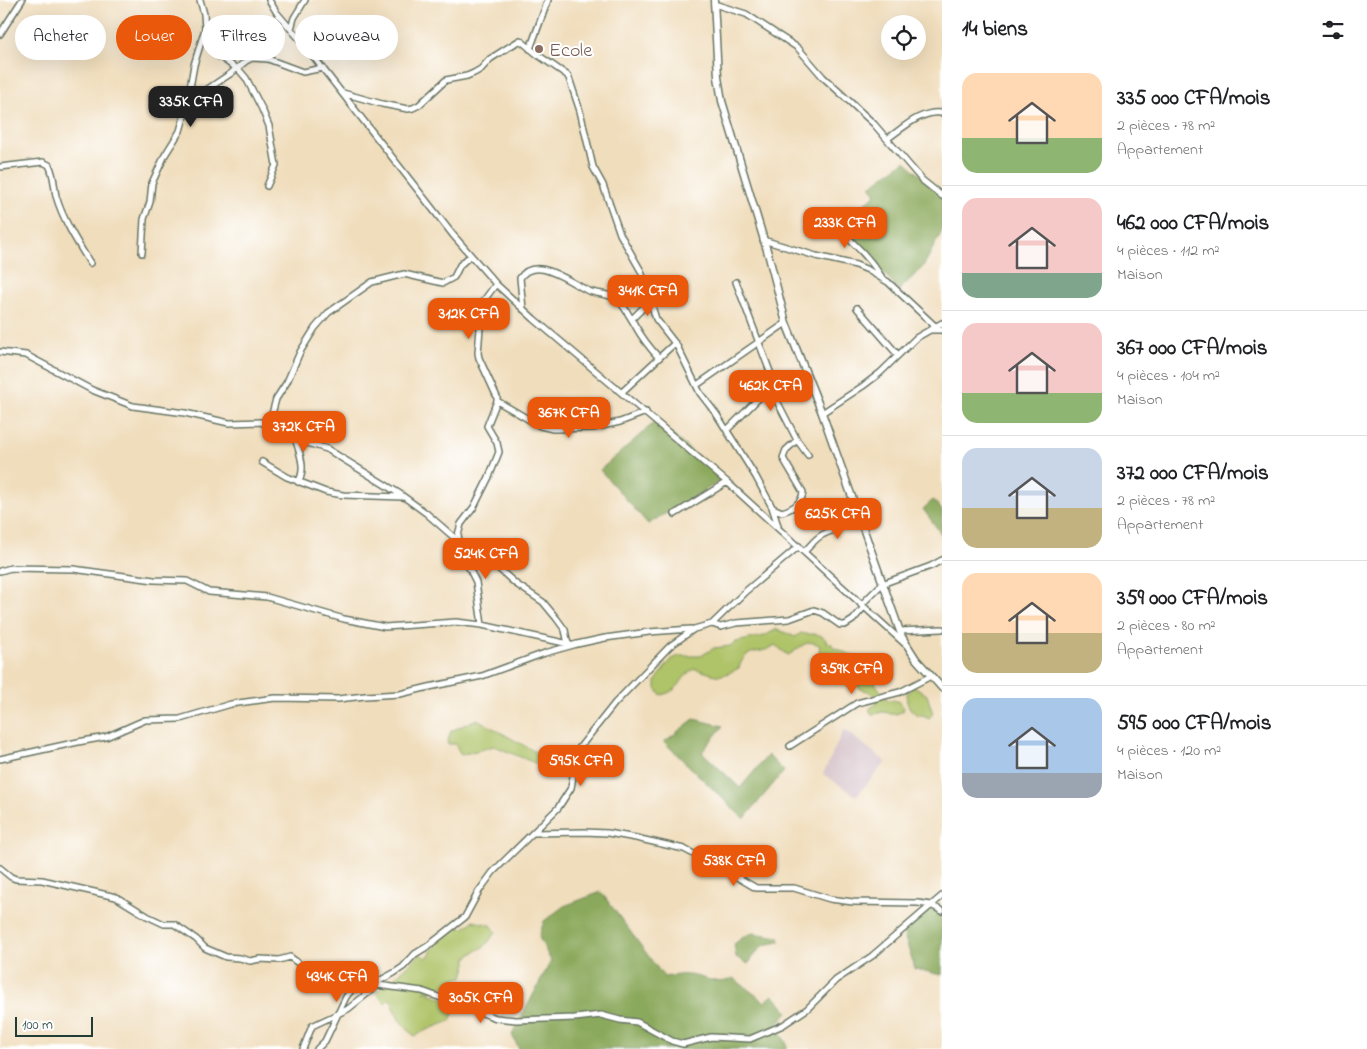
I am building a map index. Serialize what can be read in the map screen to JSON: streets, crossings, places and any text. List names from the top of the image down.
{
  "places": ["Ecole"],
  "scale_bar": "100 m",
  "page": {
    "heading": "14 biens",
    "chip": [
      "Acheter",
      "Louer",
      "Filtres",
      "Nouveau"
    ],
    "list": [
      {
        "name": "335 000 CFA/mois",
        "note": "2 pièces · 78 m² · Appartement"
      },
      {
        "name": "462 000 CFA/mois",
        "note": "4 pièces · 112 m² · Maison"
      },
      {
        "name": "367 000 CFA/mois",
        "note": "4 pièces · 104 m² · Maison"
      },
      {
        "name": "372 000 CFA/mois",
        "note": "2 pièces · 78 m² · Appartement"
      },
      {
        "name": "359 000 CFA/mois",
        "note": "2 pièces · 80 m² · Appartement"
      },
      {
        "name": "595 000 CFA/mois",
        "note": "4 pièces · 120 m² · Maison"
      }
    ],
    "price": [
      "335K CFA",
      "233K CFA",
      "341K CFA",
      "312K CFA",
      "462K CFA",
      "367K CFA",
      "372K CFA",
      "625K CFA",
      "524K CFA",
      "359K CFA",
      "595K CFA",
      "538K CFA",
      "434K CFA",
      "305K CFA"
    ],
    "scale": "100 m"
  }
}
